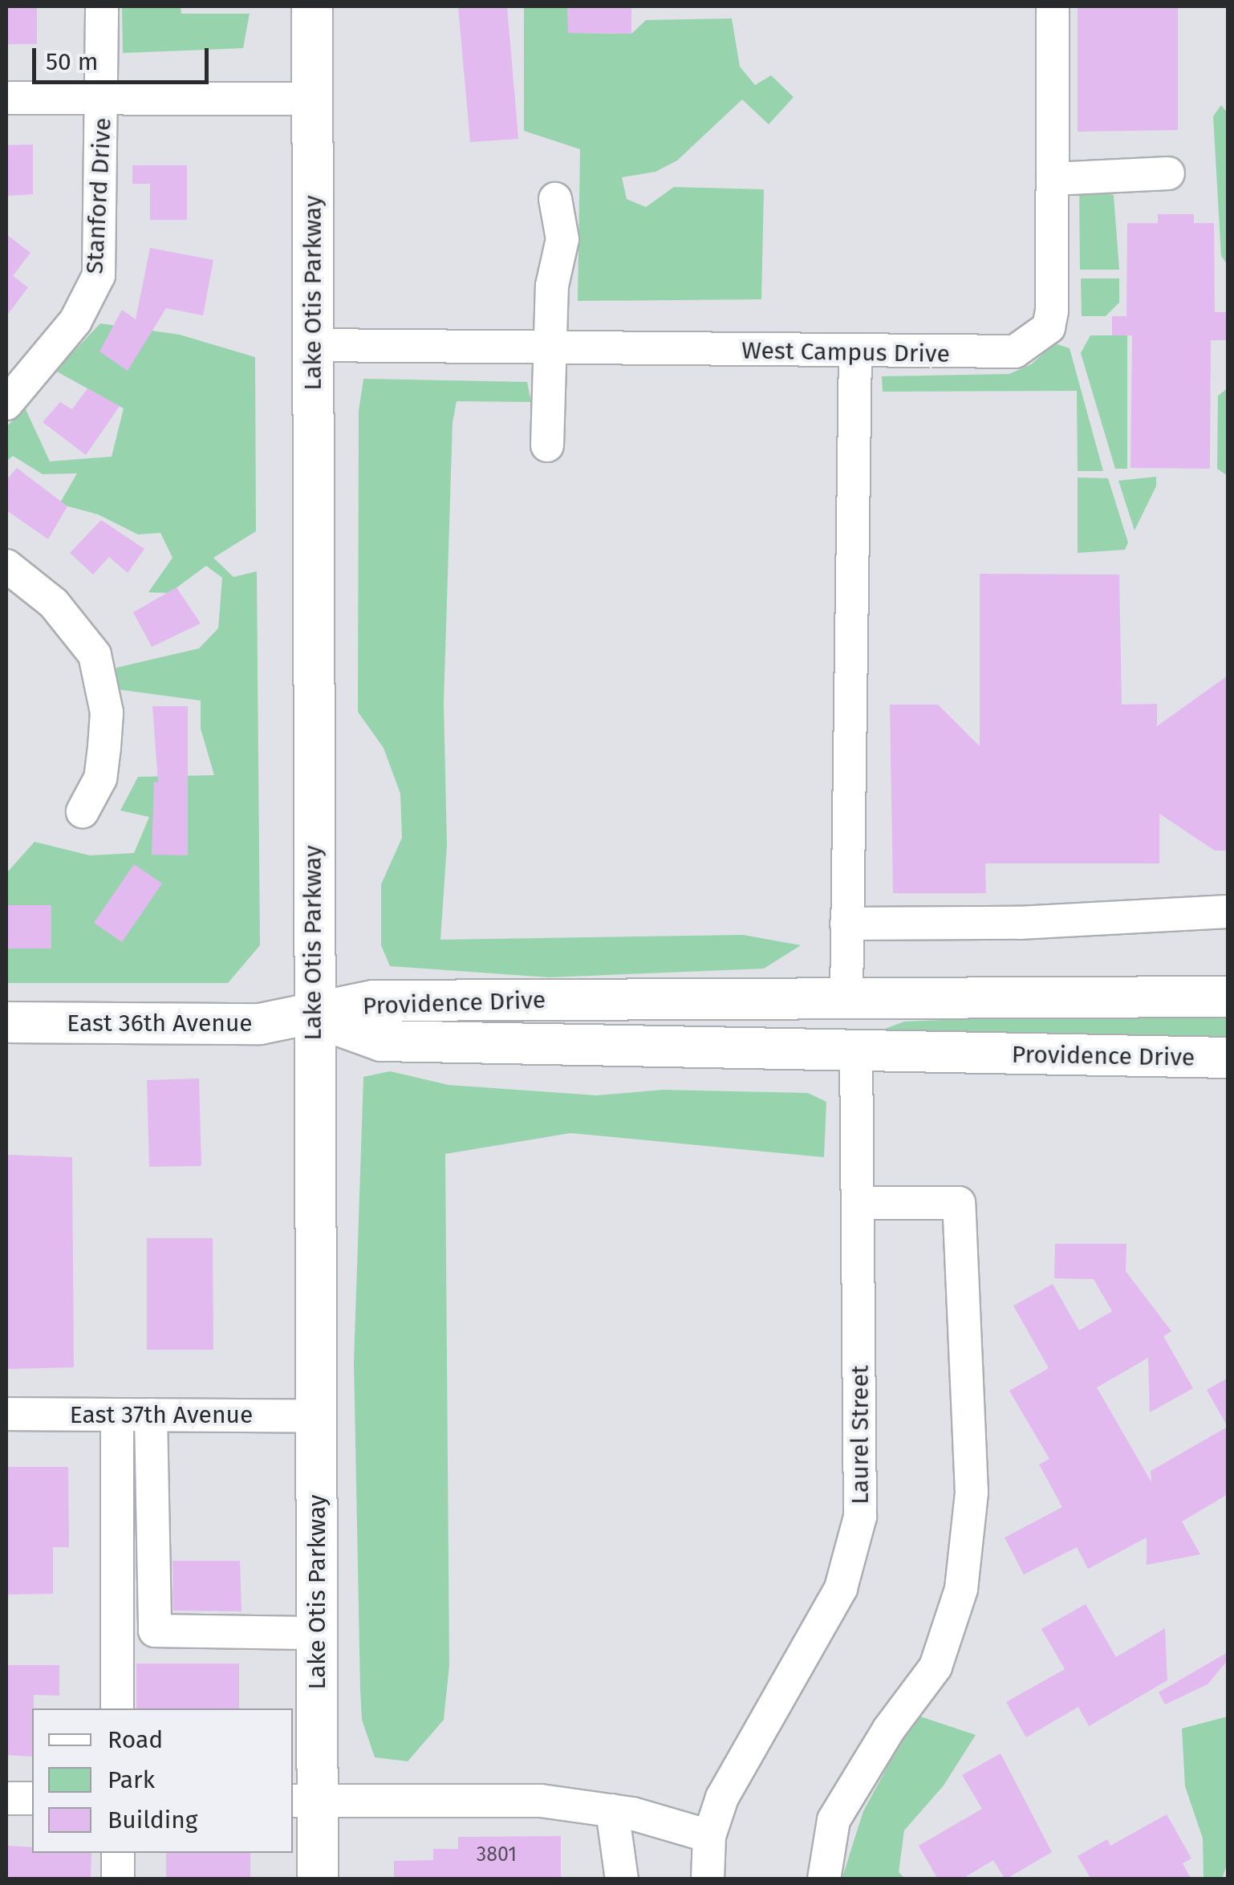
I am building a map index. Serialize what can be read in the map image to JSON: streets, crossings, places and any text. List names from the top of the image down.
{
  "streets": {
    "main road": ["Lake Otis Parkway", "Providence Drive", "East 36th Avenue"],
    "street": [
      "Stanford Drive",
      "West Campus Drive",
      "East 37th Avenue",
      "Laurel Street"
    ]
  },
  "crossings": [
    ["Lake Otis Parkway", "West Campus Drive"],
    ["Lake Otis Parkway", "Providence Drive"],
    ["Lake Otis Parkway", "East 36th Avenue"],
    ["Lake Otis Parkway", "East 37th Avenue"],
    ["Providence Drive", "East 36th Avenue"],
    ["Providence Drive", "Laurel Street"]
  ],
  "house_numbers": ["3801"],
  "legend": ["Road", "Park", "Building"],
  "scale_bar": "50 m"
}
